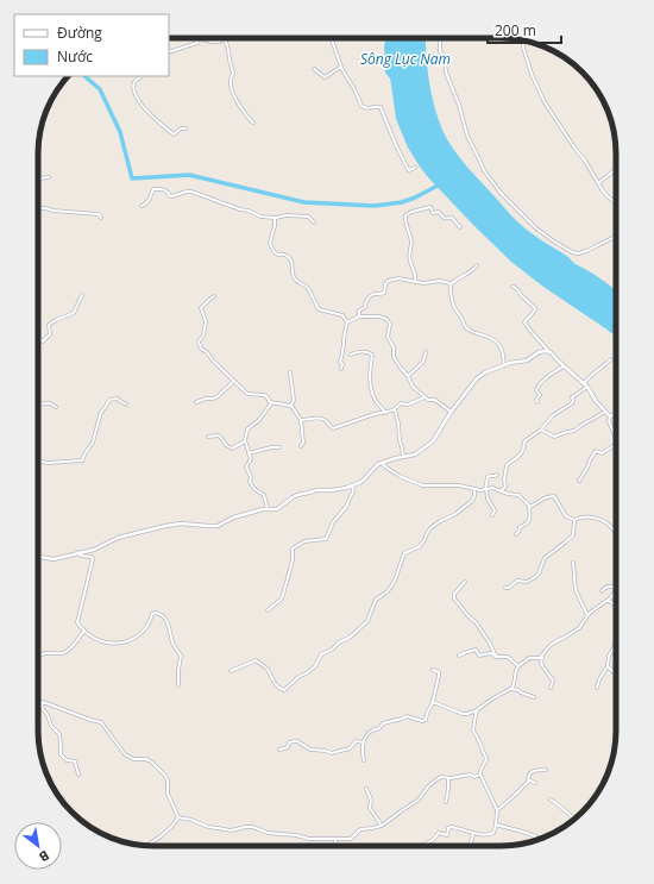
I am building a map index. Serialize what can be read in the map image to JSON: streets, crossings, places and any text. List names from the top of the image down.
{
  "water": ["Sông Lục Nam"],
  "legend": ["Đường", "Nước"],
  "scale_bar": "200 m",
  "north": "bottom right"
}
